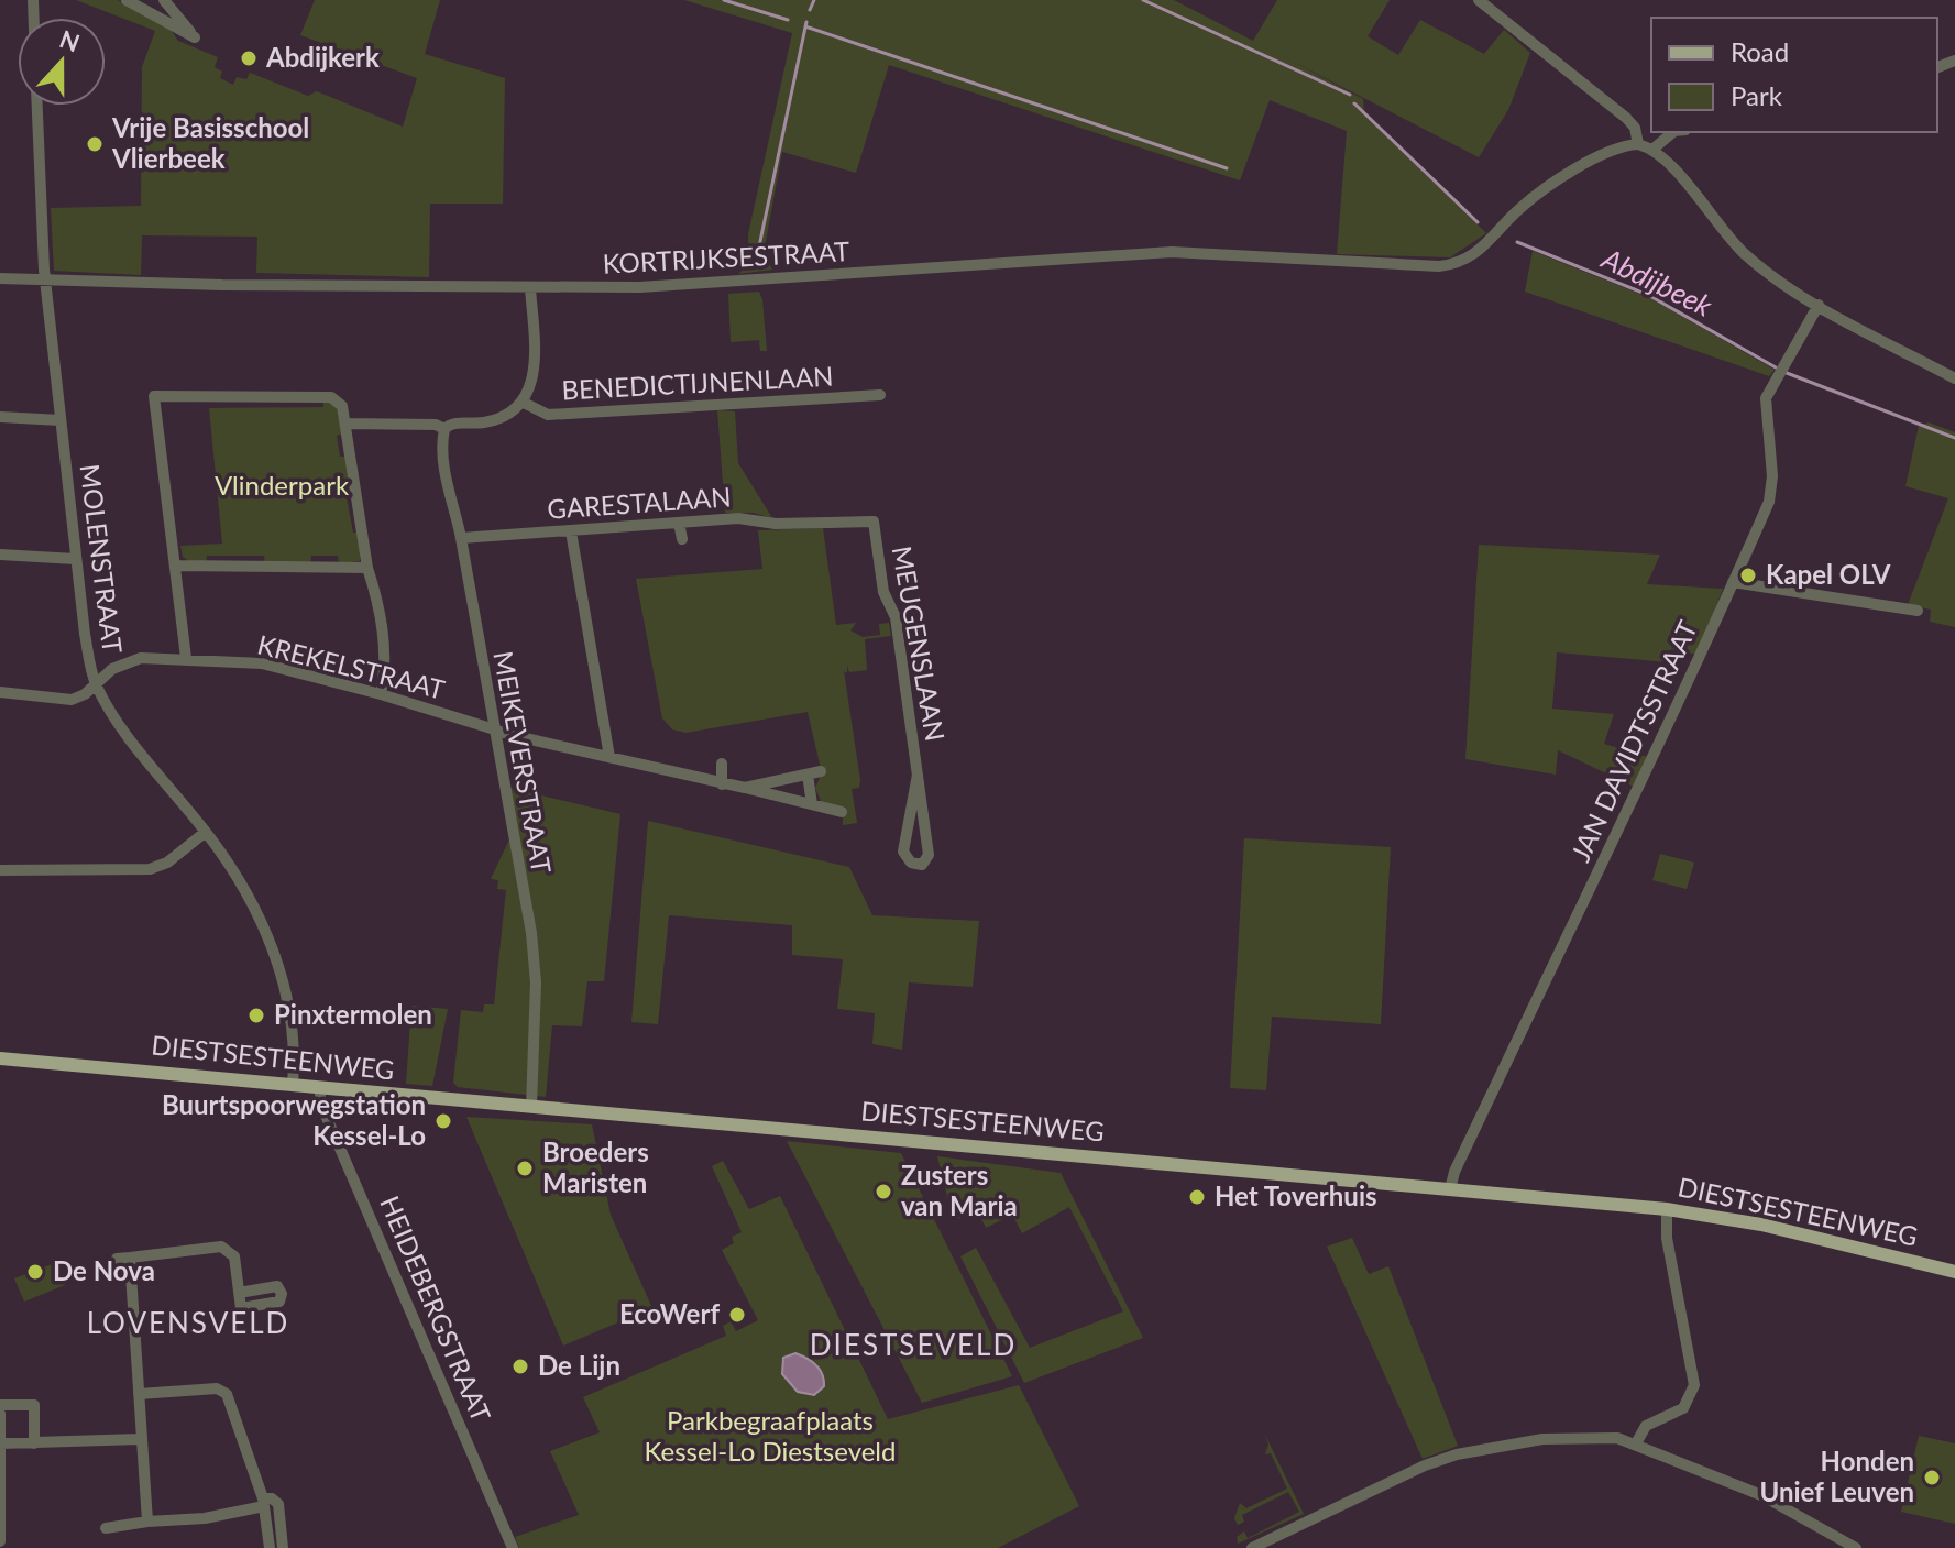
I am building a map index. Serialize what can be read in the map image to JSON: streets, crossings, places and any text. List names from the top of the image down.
{
  "streets": {
    "main road": ["DIESTSESTEENWEG"],
    "street": [
      "KORTRIJKSESTRAAT",
      "BENEDICTIJNENLAAN",
      "GARESTALAAN",
      "MOLENSTRAAT",
      "MEUGENSLAAN",
      "KREKELSTRAAT",
      "JAN DAVIDTSSTRAAT",
      "MEIKEVERSTRAAT",
      "HEIDEBERGSTRAAT"
    ]
  },
  "crossings": [
    ["KORTRIJKSESTRAAT", "MOLENSTRAAT"],
    ["GARESTALAAN", "MEUGENSLAAN"],
    ["GARESTALAAN", "MEIKEVERSTRAAT"],
    ["MOLENSTRAAT", "KREKELSTRAAT"],
    ["MOLENSTRAAT", "DIESTSESTEENWEG"],
    ["KREKELSTRAAT", "MEIKEVERSTRAAT"],
    ["JAN DAVIDTSSTRAAT", "DIESTSESTEENWEG"],
    ["MEIKEVERSTRAAT", "DIESTSESTEENWEG"],
    ["DIESTSESTEENWEG", "HEIDEBERGSTRAAT"]
  ],
  "districts": ["LOVENSVELD", "DIESTSEVELD"],
  "water": ["Abdijbeek"],
  "parks": ["Vlinderpark", "Parkbegraafplaats Kessel-Lo Diestseveld"],
  "places": [
    "Abdijkerk",
    "Vrije Basisschool Vlierbeek",
    "Kapel OLV",
    "Pinxtermolen",
    "Buurtspoorwegstation Kessel-Lo",
    "Broeders Maristen",
    "Zusters van Maria",
    "Het Toverhuis",
    "De Nova",
    "EcoWerf",
    "De Lijn",
    "Honden Unief Leuven"
  ],
  "legend": ["Road", "Park"],
  "north": "top"
}
